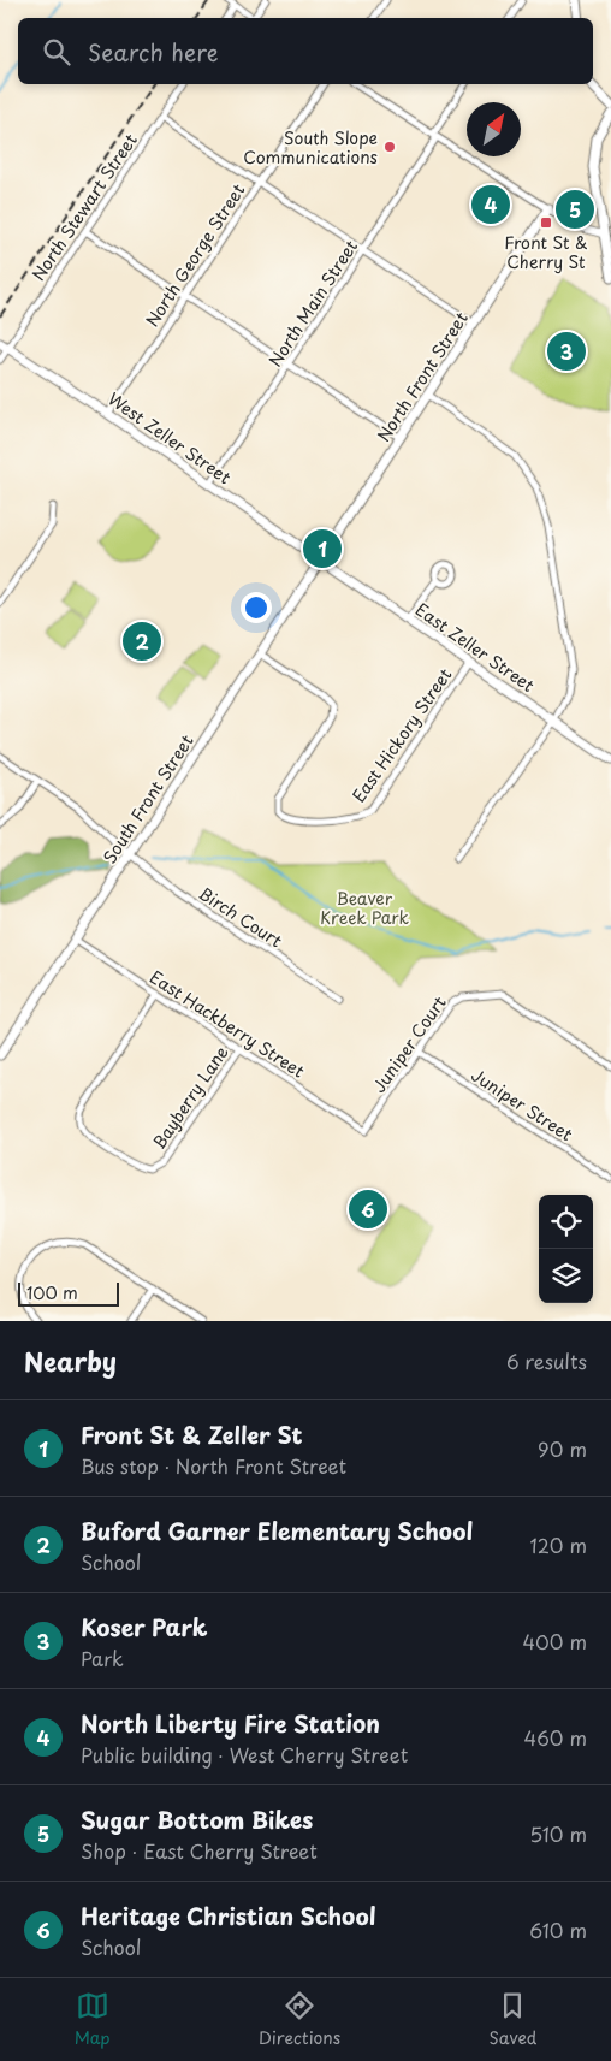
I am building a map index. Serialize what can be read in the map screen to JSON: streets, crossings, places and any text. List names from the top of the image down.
{
  "streets": {
    "street": [
      "North Stewart Street",
      "North George Street",
      "North Main Street",
      "North Front Street",
      "West Zeller Street",
      "East Zeller Street",
      "East Hickory Street",
      "South Front Street",
      "Birch Court",
      "East Hackberry Street",
      "Juniper Court",
      "Bayberry Lane",
      "Juniper Street"
    ]
  },
  "crossings": [
    ["North Stewart Street", "West Zeller Street"],
    ["North George Street", "West Zeller Street"],
    ["North Main Street", "West Zeller Street"],
    ["North Front Street", "West Zeller Street"],
    ["North Front Street", "East Zeller Street"],
    ["North Front Street", "South Front Street"],
    ["West Zeller Street", "East Zeller Street"],
    ["West Zeller Street", "South Front Street"],
    ["East Zeller Street", "East Hickory Street"],
    ["East Zeller Street", "South Front Street"],
    ["East Hickory Street", "South Front Street"],
    ["South Front Street", "Birch Court"],
    ["South Front Street", "East Hackberry Street"],
    ["East Hackberry Street", "Juniper Court"],
    ["East Hackberry Street", "Bayberry Lane"],
    ["Juniper Court", "Juniper Street"]
  ],
  "parks": ["Beaver Kreek Park"],
  "places": {
    "other": ["South Slope Communications"],
    "transit": ["Front St & Cherry St"]
  },
  "scale_bar": "100 m",
  "north": "top right",
  "page": {
    "search": "Search here",
    "pins": [
      "4",
      "5",
      "3",
      "1",
      "2",
      "6"
    ],
    "scale": "100 m",
    "heading": ["Nearby", "6 results"],
    "list": [
      {
        "mark": "1",
        "name": "Front St & Zeller St",
        "note": "Bus stop · North Front Street",
        "value": "90 m"
      },
      {
        "mark": "2",
        "name": "Buford Garner Elementary School",
        "note": "School",
        "value": "120 m"
      },
      {
        "mark": "3",
        "name": "Koser Park",
        "note": "Park",
        "value": "400 m"
      },
      {
        "mark": "4",
        "name": "North Liberty Fire Station",
        "note": "Public building · West Cherry Street",
        "value": "460 m"
      },
      {
        "mark": "5",
        "name": "Sugar Bottom Bikes",
        "note": "Shop · East Cherry Street",
        "value": "510 m"
      },
      {
        "mark": "6",
        "name": "Heritage Christian School",
        "note": "School",
        "value": "610 m"
      }
    ],
    "nav": ["Map", "Directions", "Saved"]
  }
}
